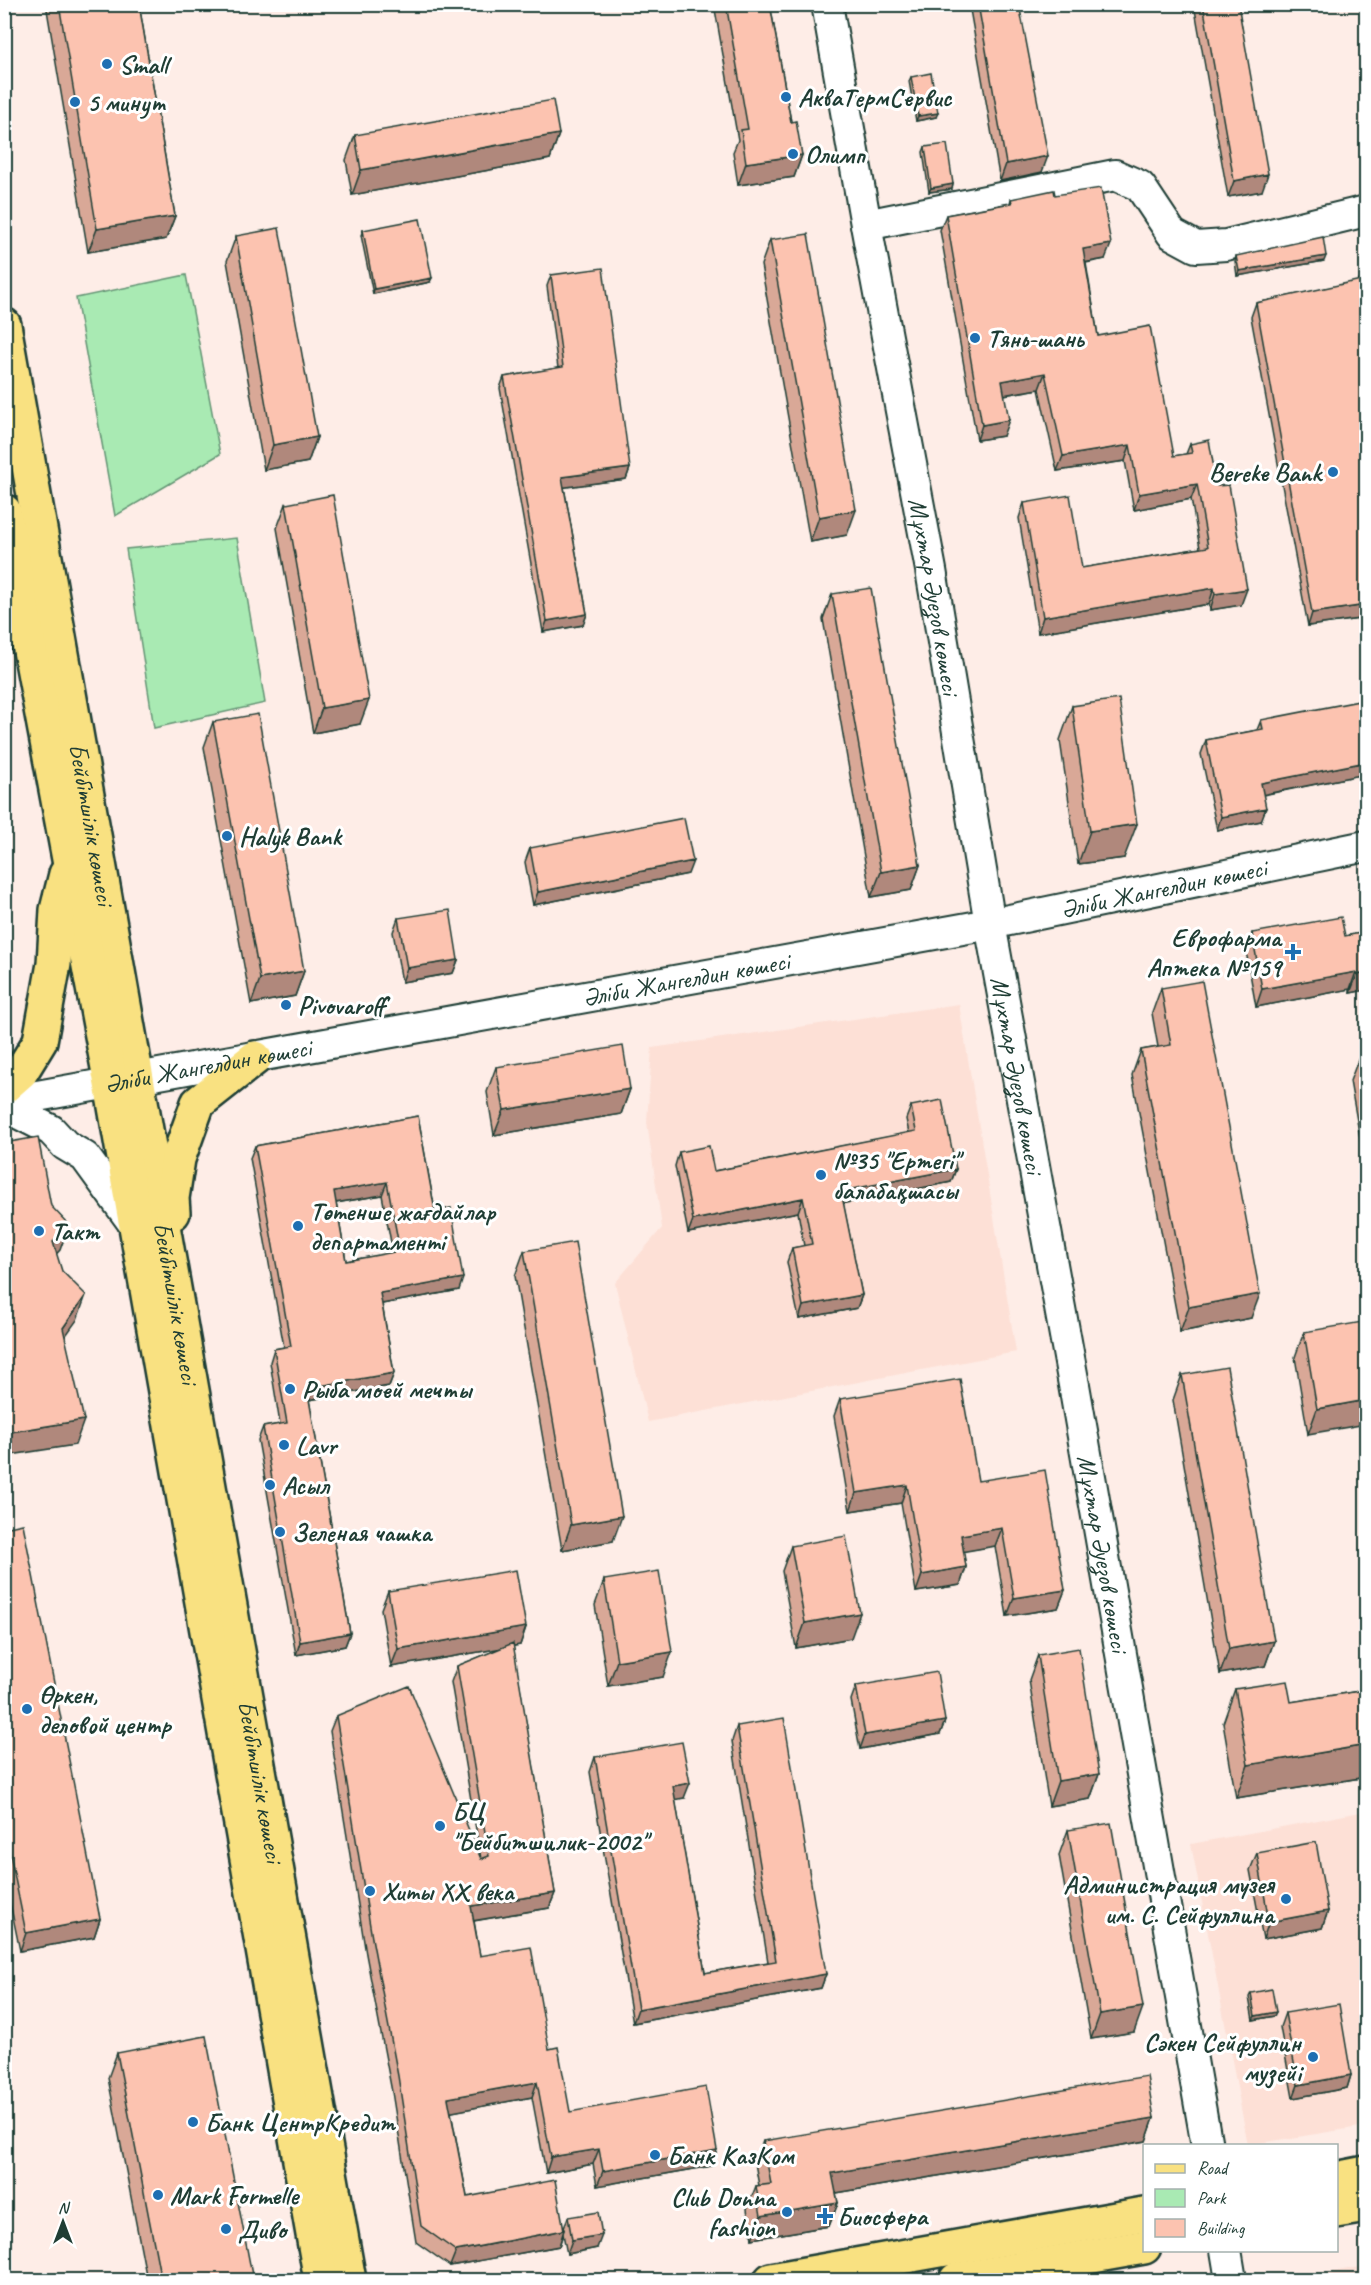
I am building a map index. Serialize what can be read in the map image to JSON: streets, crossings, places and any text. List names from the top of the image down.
{
  "streets": {
    "main road": ["Бейбітшілік көшесі"],
    "street": ["Мұхтар Әуезов көшесі", "Әліби Жангелдин көшесі"]
  },
  "crossings": [
    ["Мұхтар Әуезов көшесі", "Әліби Жангелдин көшесі"],
    ["Бейбітшілік көшесі", "Әліби Жангелдин көшесі"]
  ],
  "places": {
    "other": [
      "Small",
      "АкваТермСервис",
      "5 минут",
      "Олимп",
      "Тянь-шань",
      "Bereke Bank",
      "Halyk Bank",
      "Pivovaroff",
      "№35 \"Ертегі\" балабақшасы",
      "Төтенше жағдайлар департаменті",
      "Такт",
      "Рыба моей мечты",
      "Lavr",
      "Асыл",
      "Зеленая чашка",
      "Өркен, деловой центр",
      "БЦ \"Бейбитшилик-2002\"",
      "Хиты ХХ века",
      "Администрация музея им. С. Сейфуллина",
      "Сәкен Сейфуллин музейі",
      "Банк ЦентрКредит",
      "Банк КазКом",
      "Mark Formelle",
      "Club Donna fashion",
      "Диво"
    ],
    "health": ["Еврофарма Аптека №159", "Биосфера"]
  },
  "legend": ["Road", "Park", "Building"],
  "north": "top"
}
